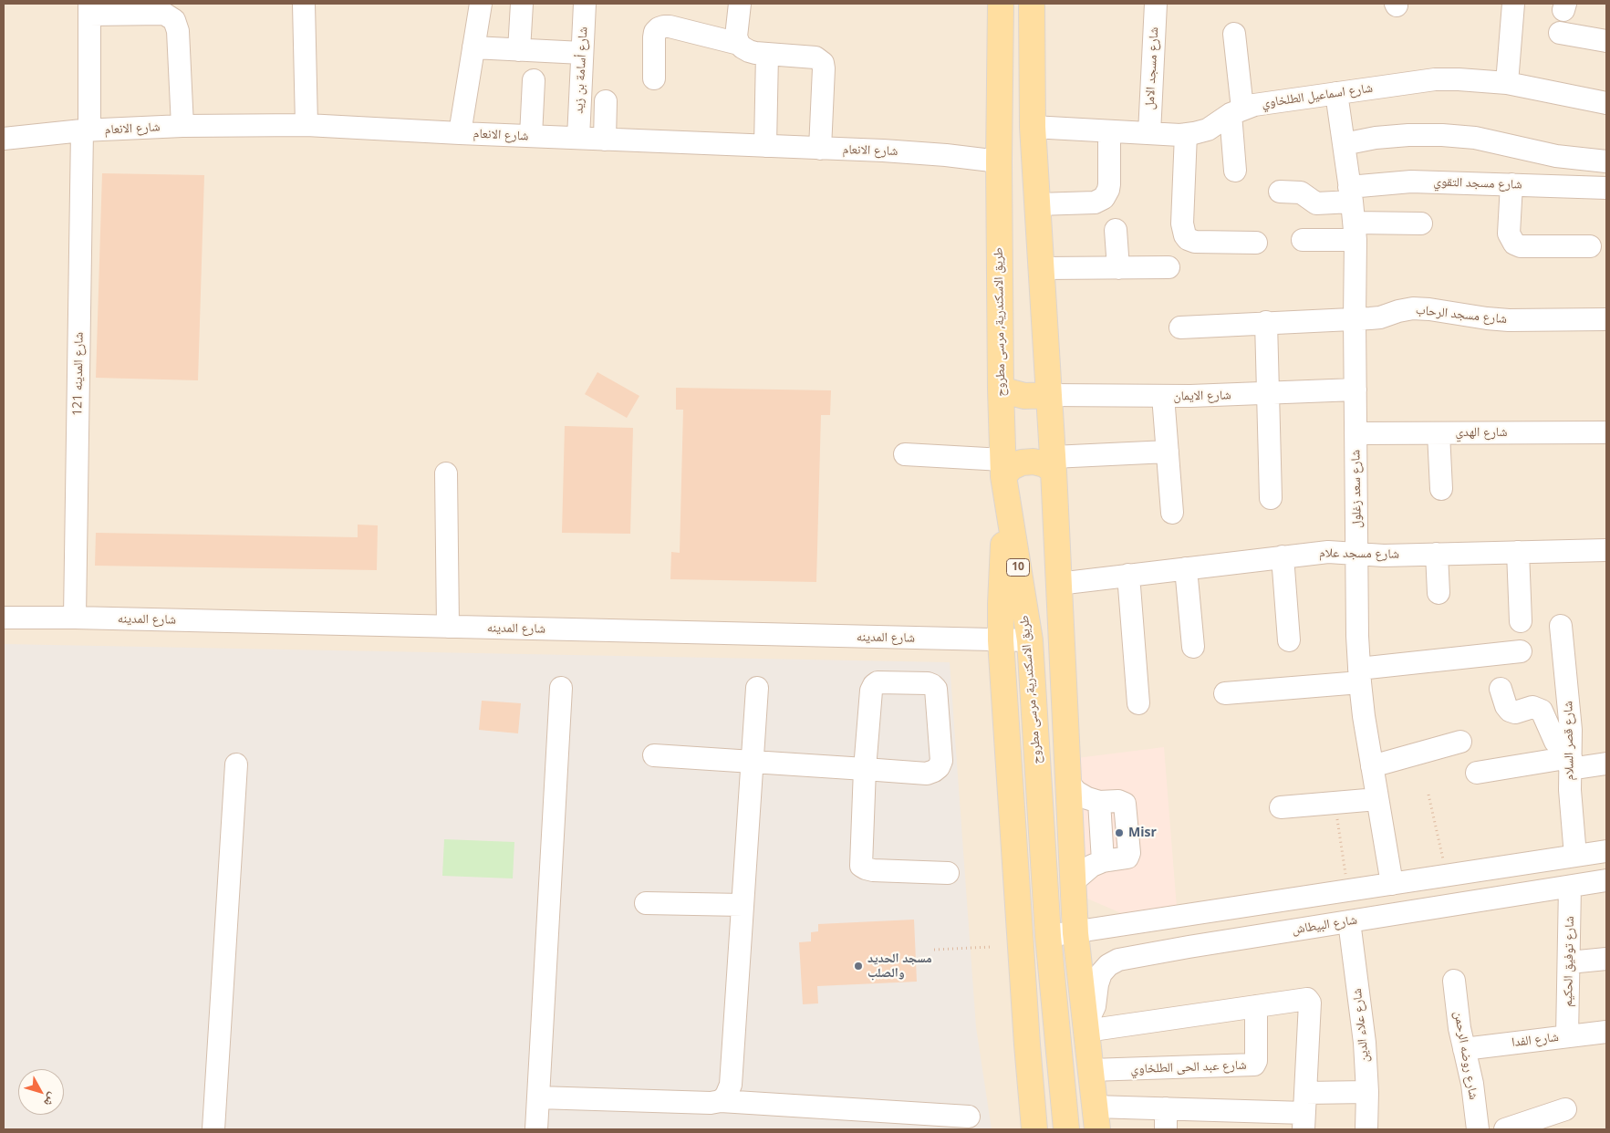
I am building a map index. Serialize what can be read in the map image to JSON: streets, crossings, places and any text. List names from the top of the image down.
{
  "streets": {
    "main road": ["طريق الاسكندرية, مرسى مطروح", "10"],
    "street": [
      "شارع مسجد الامل",
      "شارع أسامة بن زيد",
      "شارع اسماعيل الطلخاوي",
      "شارع الانعام",
      "شارع مسجد التقوي",
      "شارع مسجد الرحاب",
      "شارع المدينه 121",
      "شارع الايمان",
      "شارع الهدي",
      "شارع سعد زغلول",
      "شارع مسجد علام",
      "شارع المدينه",
      "شارع قصر السلام",
      "شارع البيطاش",
      "شارع توفيق الحكيم",
      "شارع علاء الدين",
      "شارع الفدا",
      "شارع روضه الرحمن",
      "شارع عبد الحى الطلخاوي"
    ]
  },
  "crossings": [
    ["شارع مسجد الامل", "شارع اسماعيل الطلخاوي"],
    ["شارع أسامة بن زيد", "شارع الانعام"],
    ["شارع اسماعيل الطلخاوي", "شارع سعد زغلول"],
    ["شارع الانعام", "طريق الاسكندرية, مرسى مطروح"],
    ["شارع الانعام", "شارع المدينه 121"],
    ["شارع مسجد التقوي", "شارع سعد زغلول"],
    ["شارع مسجد الرحاب", "شارع سعد زغلول"],
    ["طريق الاسكندرية, مرسى مطروح", "شارع المدينه"],
    ["شارع المدينه 121", "شارع المدينه"],
    ["شارع الايمان", "شارع سعد زغلول"],
    ["شارع الهدي", "شارع سعد زغلول"],
    ["شارع سعد زغلول", "شارع مسجد علام"],
    ["شارع البيطاش", "شارع توفيق الحكيم"],
    ["شارع البيطاش", "شارع علاء الدين"],
    ["شارع توفيق الحكيم", "شارع الفدا"],
    ["شارع الفدا", "شارع روضه الرحمن"]
  ],
  "places": ["Misr", "مسجد الحديد والصلب"],
  "north": "bottom right"
}
